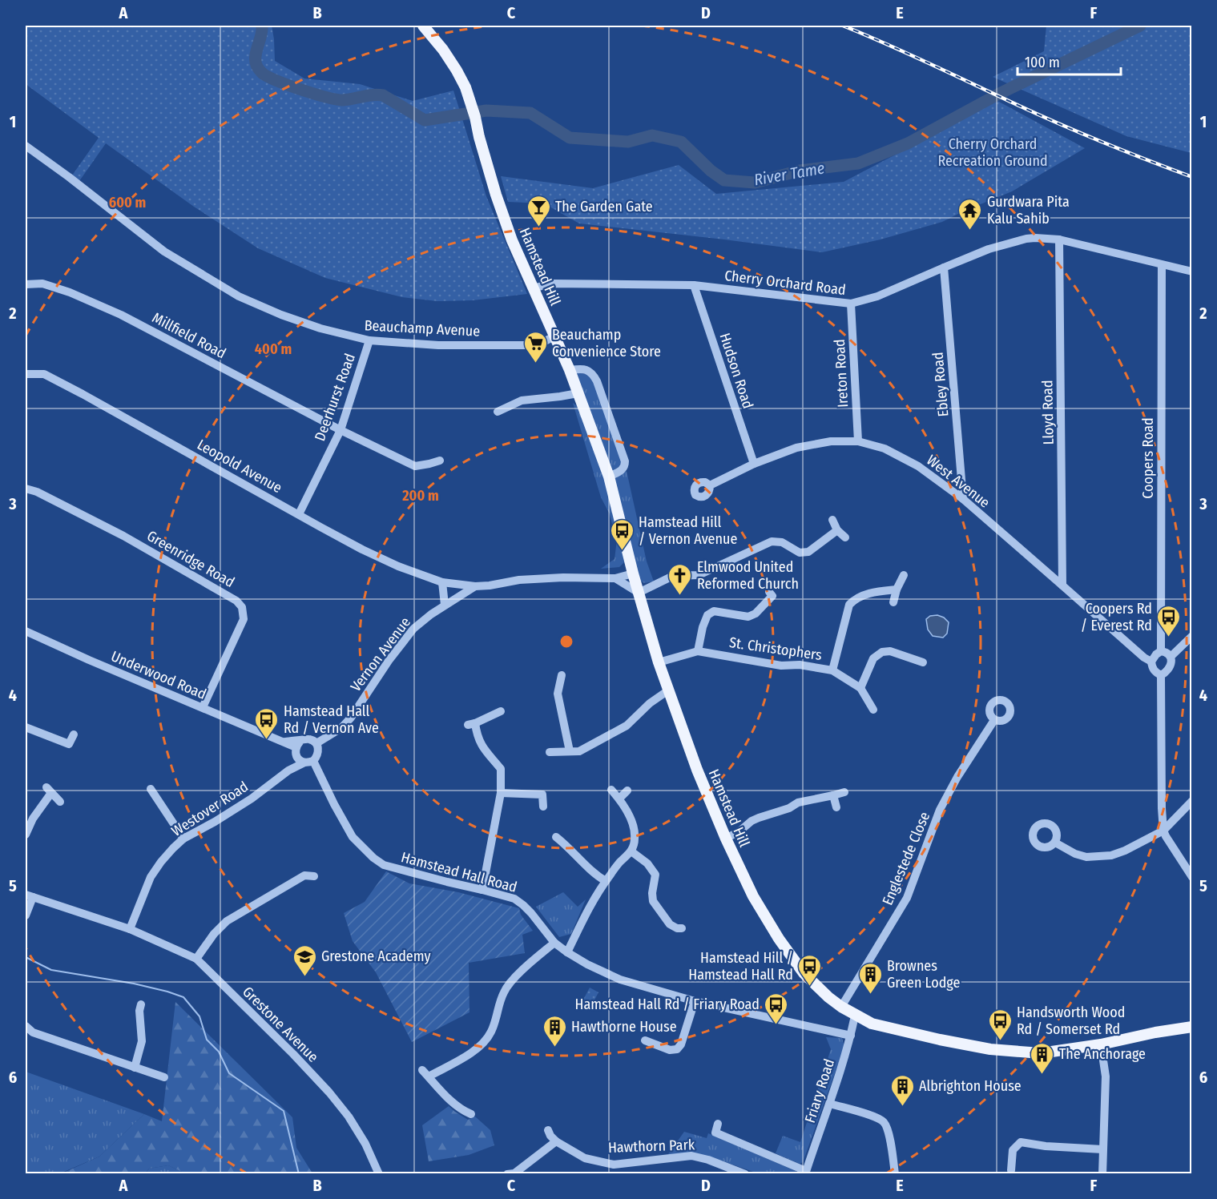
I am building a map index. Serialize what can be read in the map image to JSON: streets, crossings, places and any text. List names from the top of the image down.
{
  "streets": {
    "main road": ["Hamstead Hill"],
    "street": [
      "Cherry Orchard Road",
      "Beauchamp Avenue",
      "Millfield Road",
      "Hudson Road",
      "Ireton Road",
      "Ebley Road",
      "Deerhurst Road",
      "Lloyd Road",
      "Coopers Road",
      "Leopold Avenue",
      "West Avenue",
      "Greenridge Road",
      "St. Christophers",
      "Vernon Avenue",
      "Underwood Road",
      "Westover Road",
      "Englestede Close",
      "Hamstead Hall Road",
      "Grestone Avenue",
      "Friary Road",
      "Hawthorn Park"
    ]
  },
  "crossings": [
    ["Hamstead Hill", "Cherry Orchard Road"],
    ["Hamstead Hill", "Beauchamp Avenue"],
    ["Hamstead Hill", "St. Christophers"],
    ["Hamstead Hill", "Vernon Avenue"],
    ["Hamstead Hill", "Englestede Close"],
    ["Hamstead Hill", "Friary Road"],
    ["Cherry Orchard Road", "Hudson Road"],
    ["Cherry Orchard Road", "Ireton Road"],
    ["Cherry Orchard Road", "Ebley Road"],
    ["Cherry Orchard Road", "Lloyd Road"],
    ["Cherry Orchard Road", "Coopers Road"],
    ["Beauchamp Avenue", "Deerhurst Road"],
    ["Millfield Road", "Deerhurst Road"],
    ["Hudson Road", "West Avenue"],
    ["Ireton Road", "West Avenue"],
    ["Ebley Road", "West Avenue"],
    ["Deerhurst Road", "Leopold Avenue"],
    ["Lloyd Road", "West Avenue"],
    ["Coopers Road", "West Avenue"],
    ["Leopold Avenue", "Vernon Avenue"],
    ["Greenridge Road", "Underwood Road"],
    ["Vernon Avenue", "Underwood Road"],
    ["Vernon Avenue", "Westover Road"],
    ["Vernon Avenue", "Hamstead Hall Road"],
    ["Underwood Road", "Westover Road"],
    ["Underwood Road", "Hamstead Hall Road"],
    ["Westover Road", "Hamstead Hall Road"],
    ["Westover Road", "Grestone Avenue"],
    ["Hamstead Hall Road", "Friary Road"]
  ],
  "water": ["River Tame"],
  "parks": ["Cherry Orchard Recreation Ground"],
  "places": {
    "bar": ["The Garden Gate"],
    "temple": ["Gurdwara Pita Kalu Sahib"],
    "supermarket": ["Beauchamp Convenience Store"],
    "bus stop": [
      "Hamstead Hill / Vernon Avenue",
      "Coopers Rd / Everest Rd",
      "Hamstead Hall Rd / Vernon Ave",
      "Hamstead Hill / Hamstead Hall Rd",
      "Hamstead Hall Rd / Friary Road",
      "Handsworth Wood Rd / Somerset Rd"
    ],
    "church": ["Elmwood United Reformed Church"],
    "school or university": ["Grestone Academy"],
    "building": [
      "Brownes Green Lodge",
      "Hawthorne House",
      "The Anchorage",
      "Albrighton House"
    ]
  },
  "scale_bar": "100 m",
  "grid": {
    "columns": [
      "A",
      "B",
      "C",
      "D",
      "E",
      "F"
    ],
    "rows": [
      "1",
      "2",
      "3",
      "4",
      "5",
      "6"
    ]
  },
  "rings": ["600 m", "400 m", "200 m"]
}
